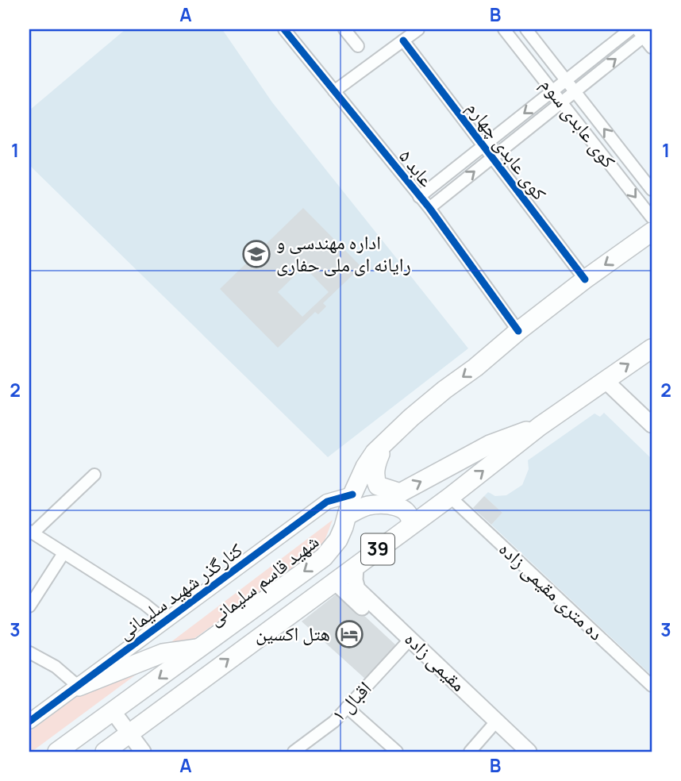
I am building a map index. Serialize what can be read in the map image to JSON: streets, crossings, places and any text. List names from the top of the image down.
{
  "streets": {
    "highway": ["39", "شهید قاسم سلیمانی"],
    "main road": ["مقیمی زاده"],
    "street": [
      "کوی عابدی سوم",
      "کوی عابدی چهارم",
      "عابد ۵",
      "کنارگذر شهید سلیمانی",
      "ده متری مقیمی زاده",
      "اقبال ۱"
    ]
  },
  "crossings": [
    ["کوی عابدی چهارم", "شهید قاسم سلیمانی"],
    ["عابد ۵", "شهید قاسم سلیمانی"],
    ["39", "ده متری مقیمی زاده"],
    ["39", "مقیمی زاده"],
    ["شهید قاسم سلیمانی", "کنارگذر شهید سلیمانی"],
    ["مقیمی زاده", "اقبال ۱"]
  ],
  "places": {
    "school or university": ["اداره مهندسی و رایانه ای ملی حفاری"],
    "hotel": ["هتل اکسین"]
  },
  "grid": {
    "columns": ["A", "B"],
    "rows": ["1", "2", "3"]
  }
}
